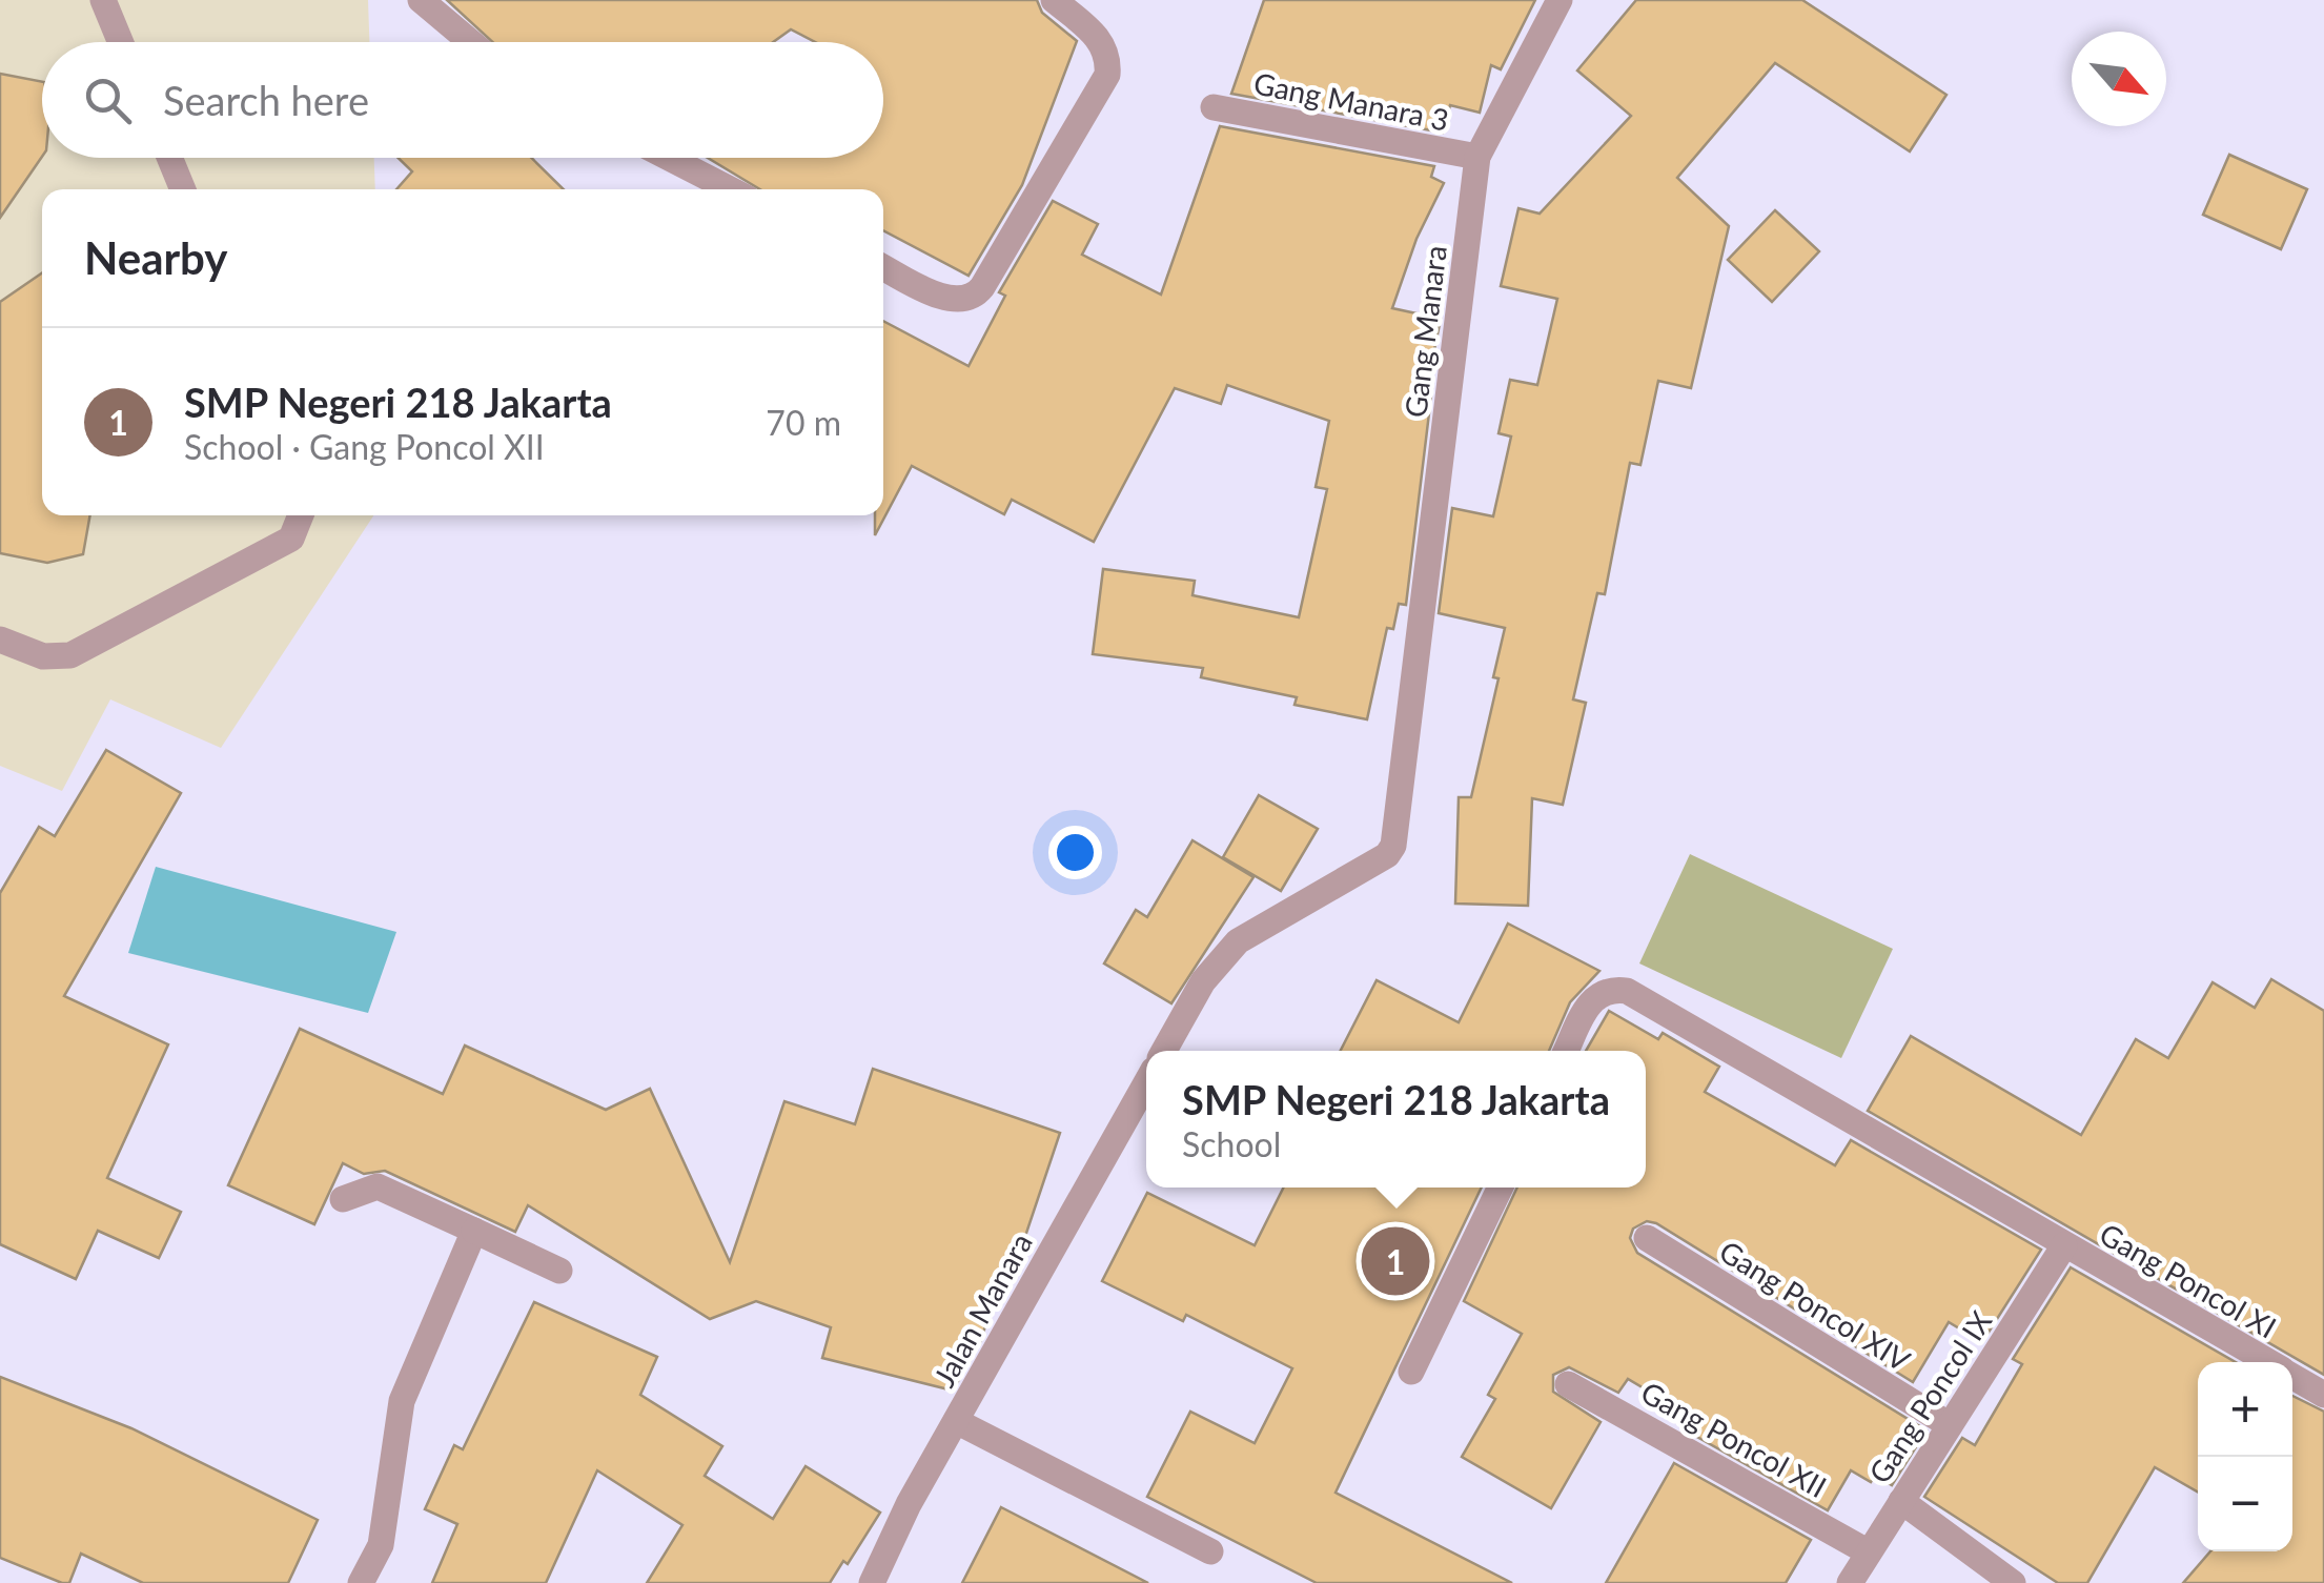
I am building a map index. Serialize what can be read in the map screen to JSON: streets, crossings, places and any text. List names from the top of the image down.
{
  "streets": {
    "street": [
      "Gang Manara 3",
      "Gang Manara",
      "Gang Poncol XI",
      "Gang Poncol XIV",
      "Jalan Manara",
      "Gang Poncol IX",
      "Gang Poncol XII"
    ]
  },
  "crossings": [
    ["Gang Manara 3", "Gang Manara"],
    ["Gang Poncol XI", "Gang Poncol IX"],
    ["Gang Poncol XIV", "Gang Poncol IX"],
    ["Gang Poncol IX", "Gang Poncol XII"]
  ],
  "north": "bottom right",
  "page": {
    "search": "Search here",
    "heading": "Nearby",
    "list": [
      {
        "mark": "1",
        "name": "SMP Negeri 218 Jakarta",
        "note": "School · Gang Poncol XII",
        "value": "70 m"
      }
    ],
    "popup": ["SMP Negeri 218 Jakarta", "School"],
    "pins": "1",
    "map_buttons": ["+", "−"]
  }
}
